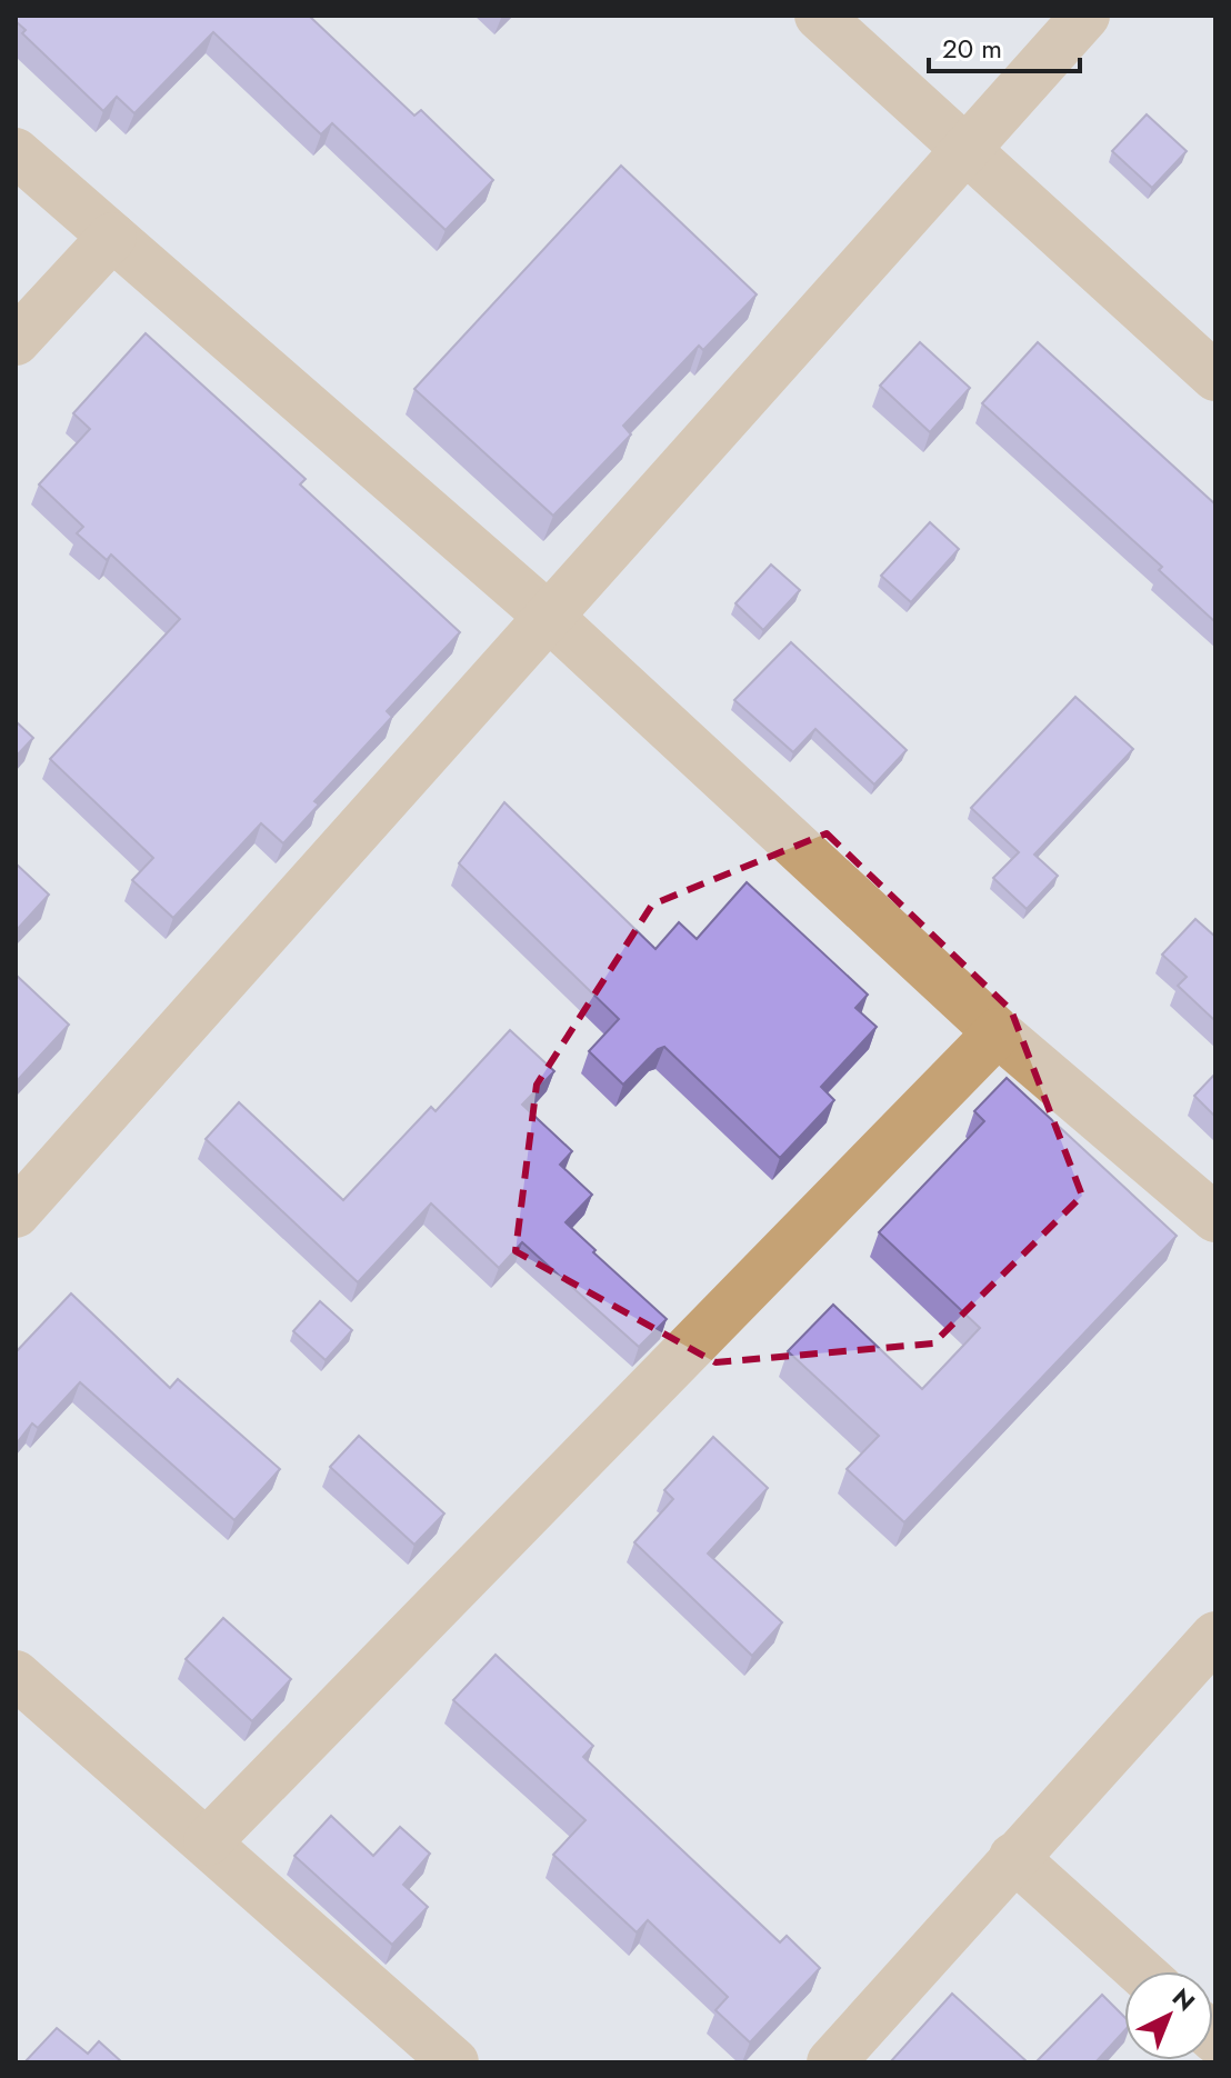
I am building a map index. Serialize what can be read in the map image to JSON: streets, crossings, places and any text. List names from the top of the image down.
{
  "scale_bar": "20 m",
  "north": "top right"
}
